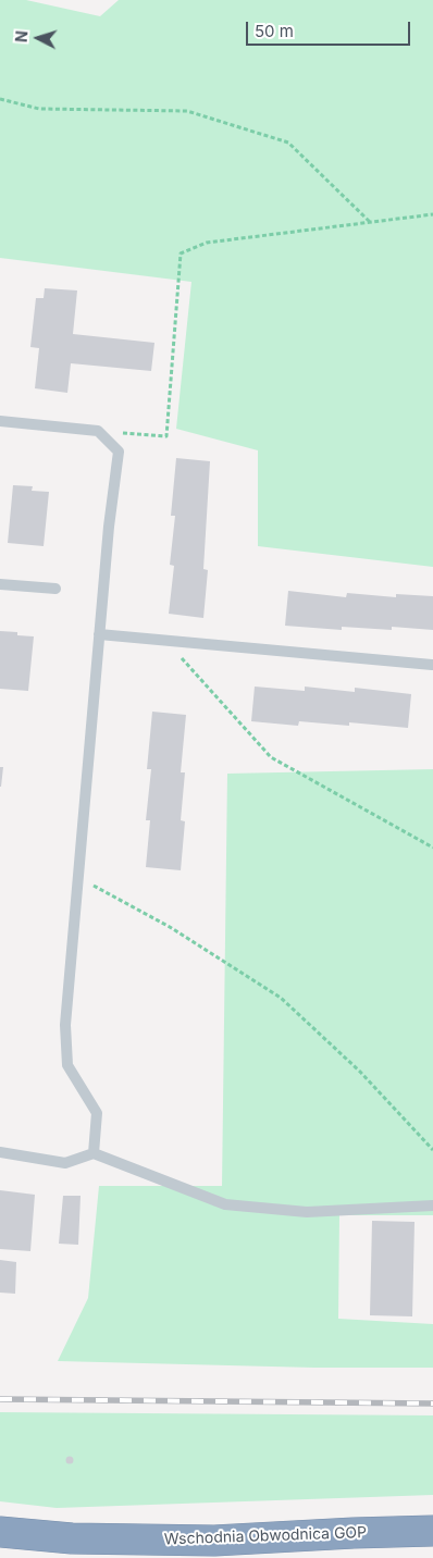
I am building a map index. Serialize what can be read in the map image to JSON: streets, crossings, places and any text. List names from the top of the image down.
{
  "streets": {
    "highway": ["Wschodnia Obwodnica GOP"]
  },
  "scale_bar": "50 m",
  "north": "left"
}
